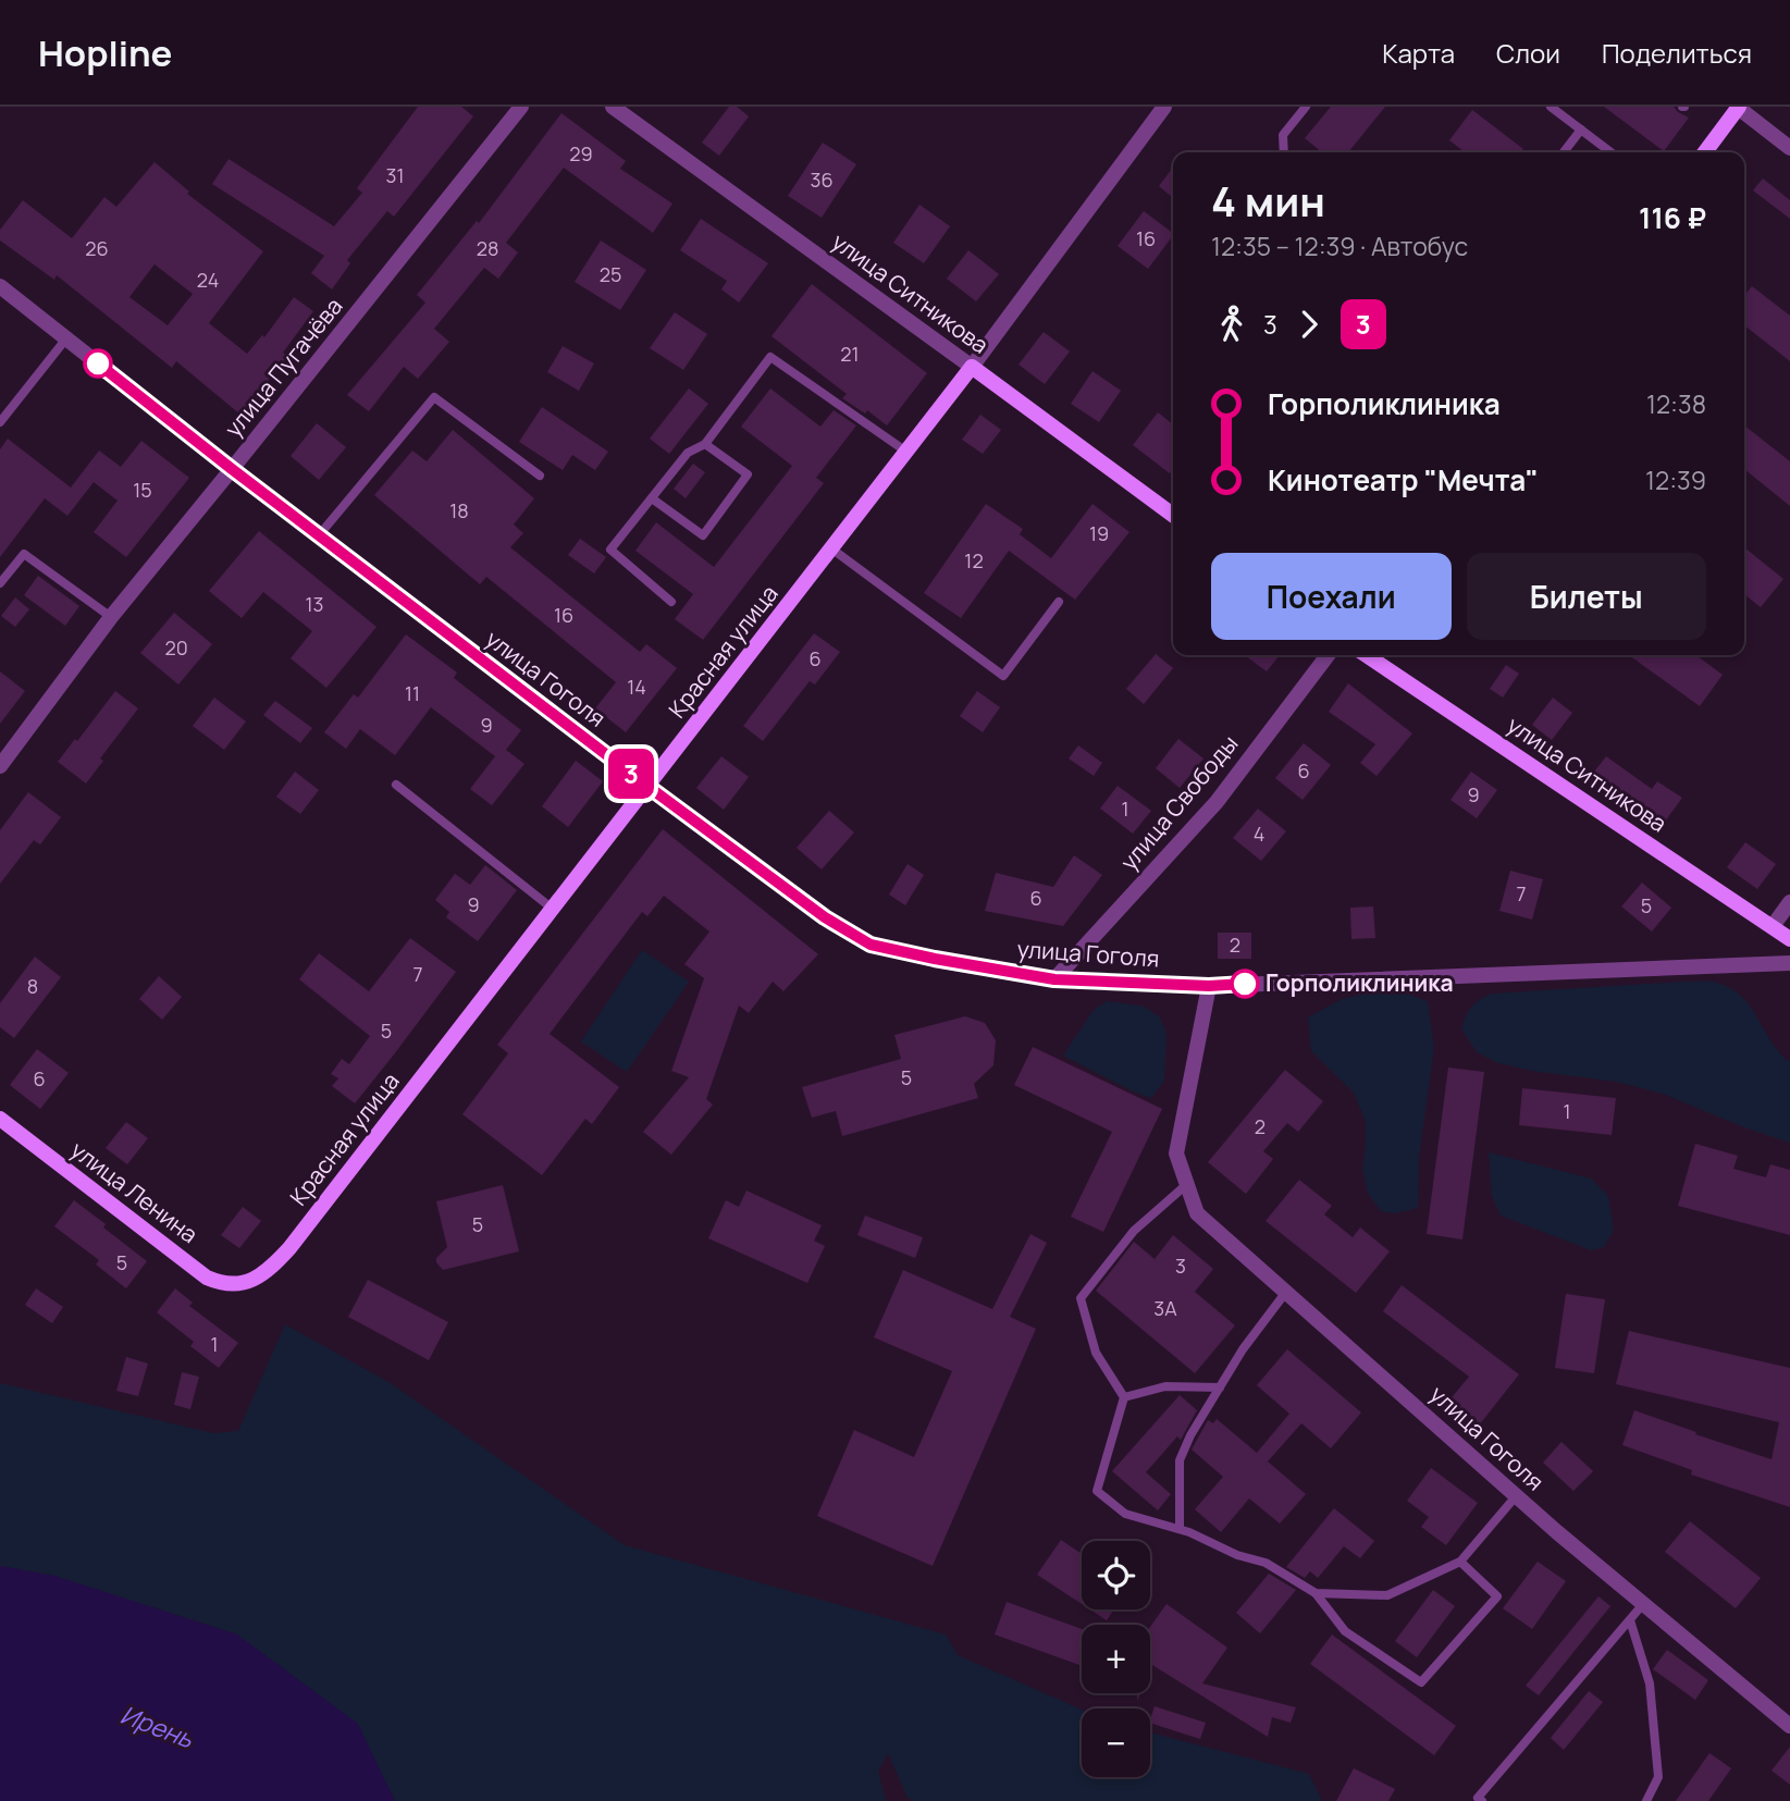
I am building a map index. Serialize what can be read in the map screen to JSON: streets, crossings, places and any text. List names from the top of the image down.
{
  "streets": {
    "main road": ["улица Ситникова", "Красная улица", "улица Ленина"],
    "street": ["улица Пугачёва", "улица Гоголя", "улица Свободы"]
  },
  "crossings": [
    ["улица Ситникова", "Красная улица"],
    ["улица Пугачёва", "улица Гоголя"],
    ["Красная улица", "улица Гоголя"],
    ["Красная улица", "улица Ленина"],
    ["улица Гоголя", "улица Свободы"]
  ],
  "water": ["Ирень"],
  "places": ["Горполиклиника"],
  "lines": ["bus line 3"],
  "house_numbers": [
    "29",
    "31",
    "36",
    "16",
    "26",
    "28",
    "25",
    "24",
    "21",
    "15",
    "18",
    "19",
    "12",
    "13",
    "16",
    "20",
    "6",
    "14",
    "11",
    "9",
    "6",
    "9",
    "1",
    "4",
    "7",
    "6",
    "9",
    "5",
    "2",
    "7",
    "8",
    "5",
    "5",
    "6",
    "1",
    "2",
    "5",
    "5",
    "3",
    "3А",
    "1"
  ],
  "page": {
    "header": "Hopline",
    "nav": ["Карта", "Слои", "Поделиться"],
    "on_map": "3",
    "heading": ["4 мин", "12:35 – 12:39 · Автобус", "116 ₽"],
    "legs": ["3", "3"],
    "list": [
      {
        "name": "Горполиклиника",
        "value": "12:38"
      },
      {
        "name": "Кинотеатр \"Мечта\"",
        "value": "12:39"
      }
    ],
    "buttons": ["Поехали", "Билеты"],
    "map_buttons": ["+", "−"]
  }
}
